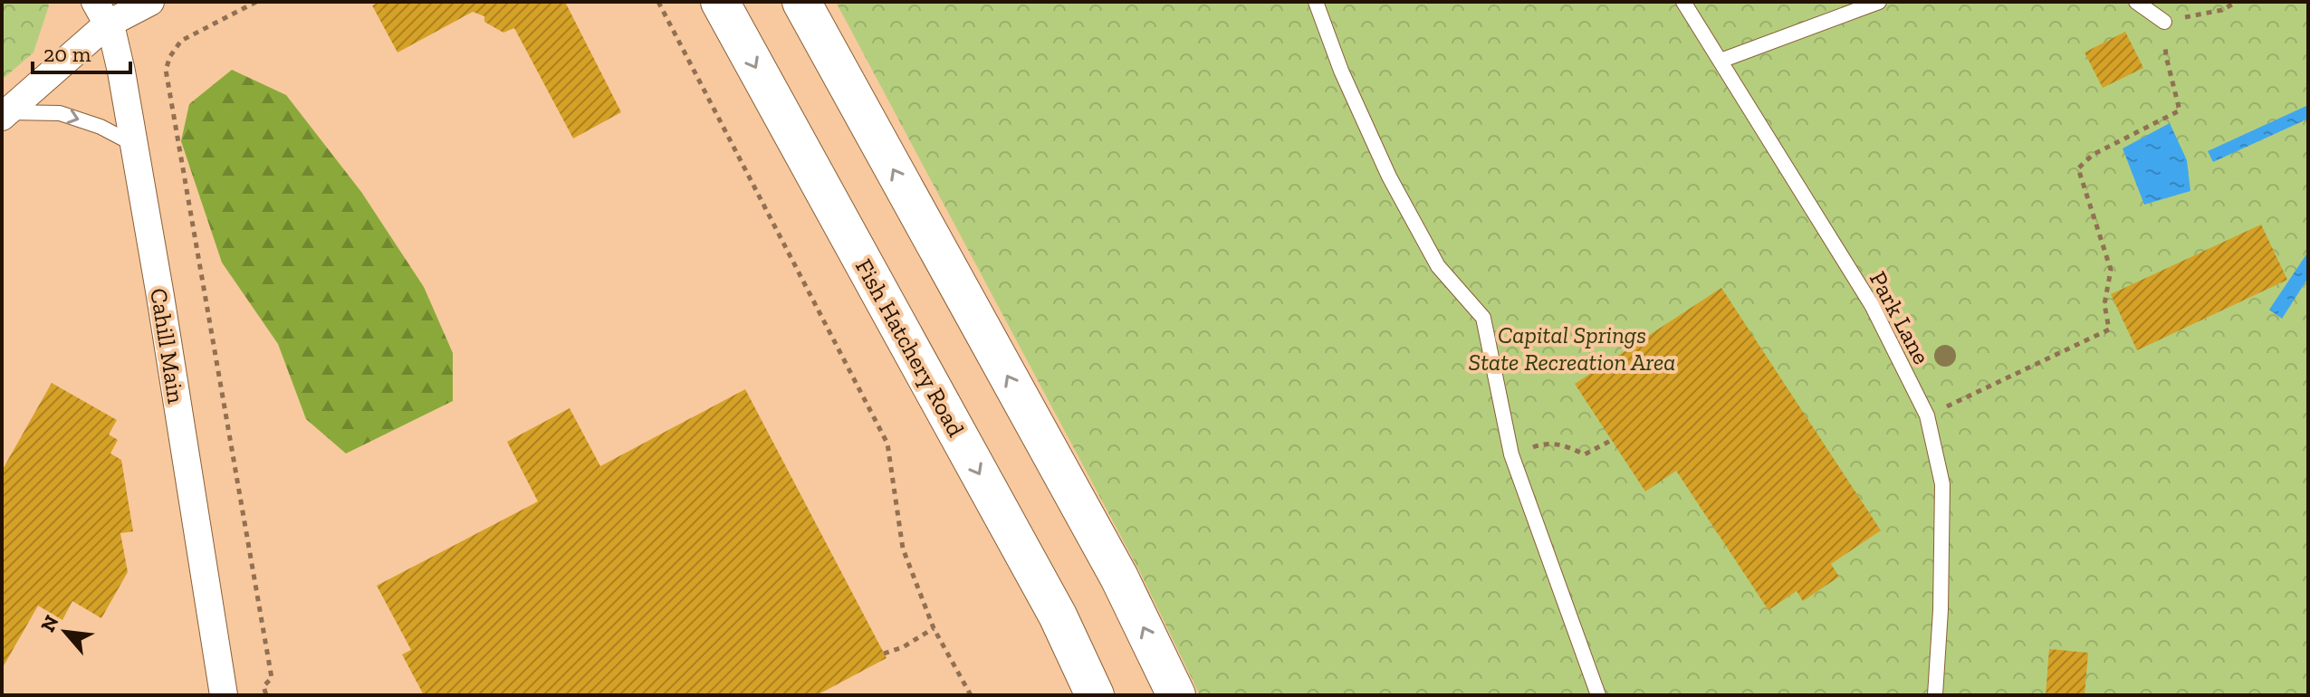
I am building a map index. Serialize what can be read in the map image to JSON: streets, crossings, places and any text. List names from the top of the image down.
{
  "streets": {
    "main road": ["Fish Hatchery Road"],
    "street": ["Cahill Main"],
    "lane": ["Park Lane"]
  },
  "parks": ["Capital Springs State Recreation Area"],
  "scale_bar": "20 m",
  "north": "top left"
}
